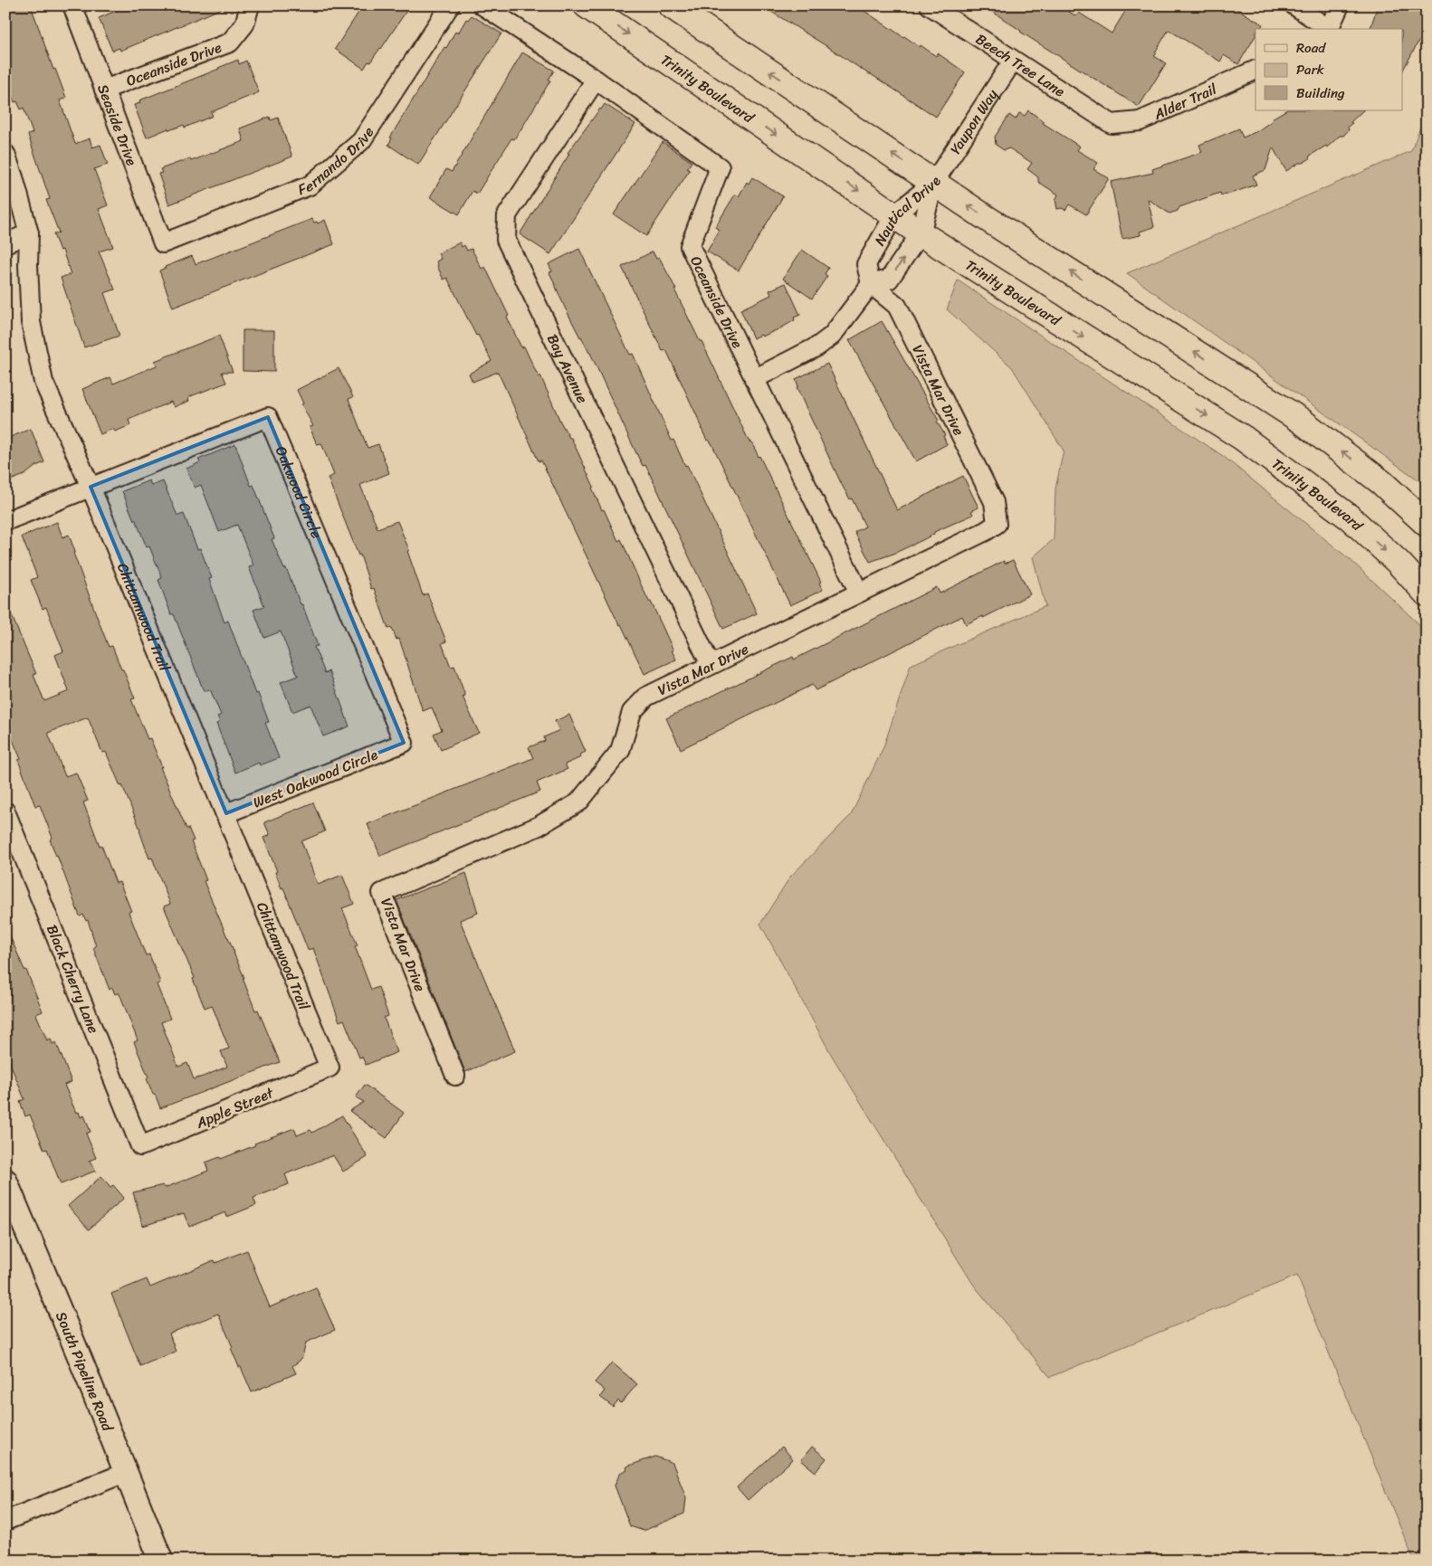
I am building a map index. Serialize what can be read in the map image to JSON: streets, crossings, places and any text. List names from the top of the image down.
{
  "streets": {
    "main road": ["Trinity Boulevard"],
    "street": [
      "Oceanside Drive",
      "Beech Tree Lane",
      "Alder Trail",
      "Yaupon Way",
      "Seaside Drive",
      "Fernando Drive",
      "Nautical Drive",
      "Bay Avenue",
      "Vista Mar Drive",
      "Oakwood Circle",
      "Chittamwood Trail",
      "West Oakwood Circle",
      "Black Cherry Lane",
      "Apple Street",
      "South Pipeline Road"
    ]
  },
  "crossings": [
    ["Oceanside Drive", "Seaside Drive"],
    ["Oceanside Drive", "Bay Avenue"],
    ["Oceanside Drive", "Vista Mar Drive"],
    ["Beech Tree Lane", "Alder Trail"],
    ["Beech Tree Lane", "Yaupon Way"],
    ["Trinity Boulevard", "Nautical Drive"],
    ["Yaupon Way", "Nautical Drive"],
    ["Seaside Drive", "Fernando Drive"],
    ["Nautical Drive", "Vista Mar Drive"],
    ["Bay Avenue", "Vista Mar Drive"],
    ["Oakwood Circle", "Chittamwood Trail"],
    ["Oakwood Circle", "West Oakwood Circle"],
    ["Chittamwood Trail", "West Oakwood Circle"],
    ["Chittamwood Trail", "Apple Street"],
    ["Black Cherry Lane", "Apple Street"]
  ],
  "legend": ["Road", "Park", "Building"]
}
